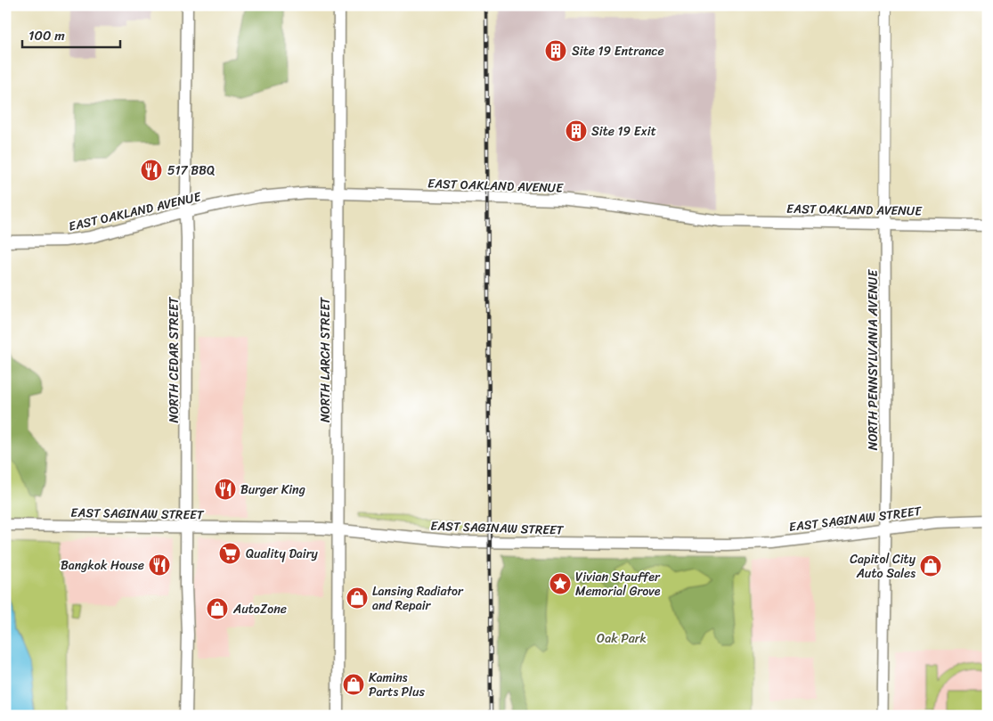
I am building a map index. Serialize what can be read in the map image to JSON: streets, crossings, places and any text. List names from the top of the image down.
{
  "streets": {
    "main road": [
      "EAST OAKLAND AVENUE",
      "NORTH CEDAR STREET",
      "NORTH LARCH STREET",
      "NORTH PENNSYLVANIA AVENUE",
      "EAST SAGINAW STREET"
    ]
  },
  "crossings": [
    ["EAST OAKLAND AVENUE", "NORTH CEDAR STREET"],
    ["EAST OAKLAND AVENUE", "NORTH LARCH STREET"],
    ["EAST OAKLAND AVENUE", "NORTH PENNSYLVANIA AVENUE"],
    ["NORTH CEDAR STREET", "EAST SAGINAW STREET"],
    ["NORTH LARCH STREET", "EAST SAGINAW STREET"],
    ["NORTH PENNSYLVANIA AVENUE", "EAST SAGINAW STREET"]
  ],
  "parks": ["Oak Park"],
  "places": {
    "building": ["Site 19 Entrance", "Site 19 Exit"],
    "restaurant": ["517 BBQ", "Burger King", "Bangkok House"],
    "supermarket": ["Quality Dairy"],
    "shop": [
      "Capitol City Auto Sales",
      "Lansing Radiator and Repair",
      "AutoZone",
      "Kamins Parts Plus"
    ],
    "place": ["Vivian Stauffer Memorial Grove"]
  },
  "scale_bar": "100 m"
}
